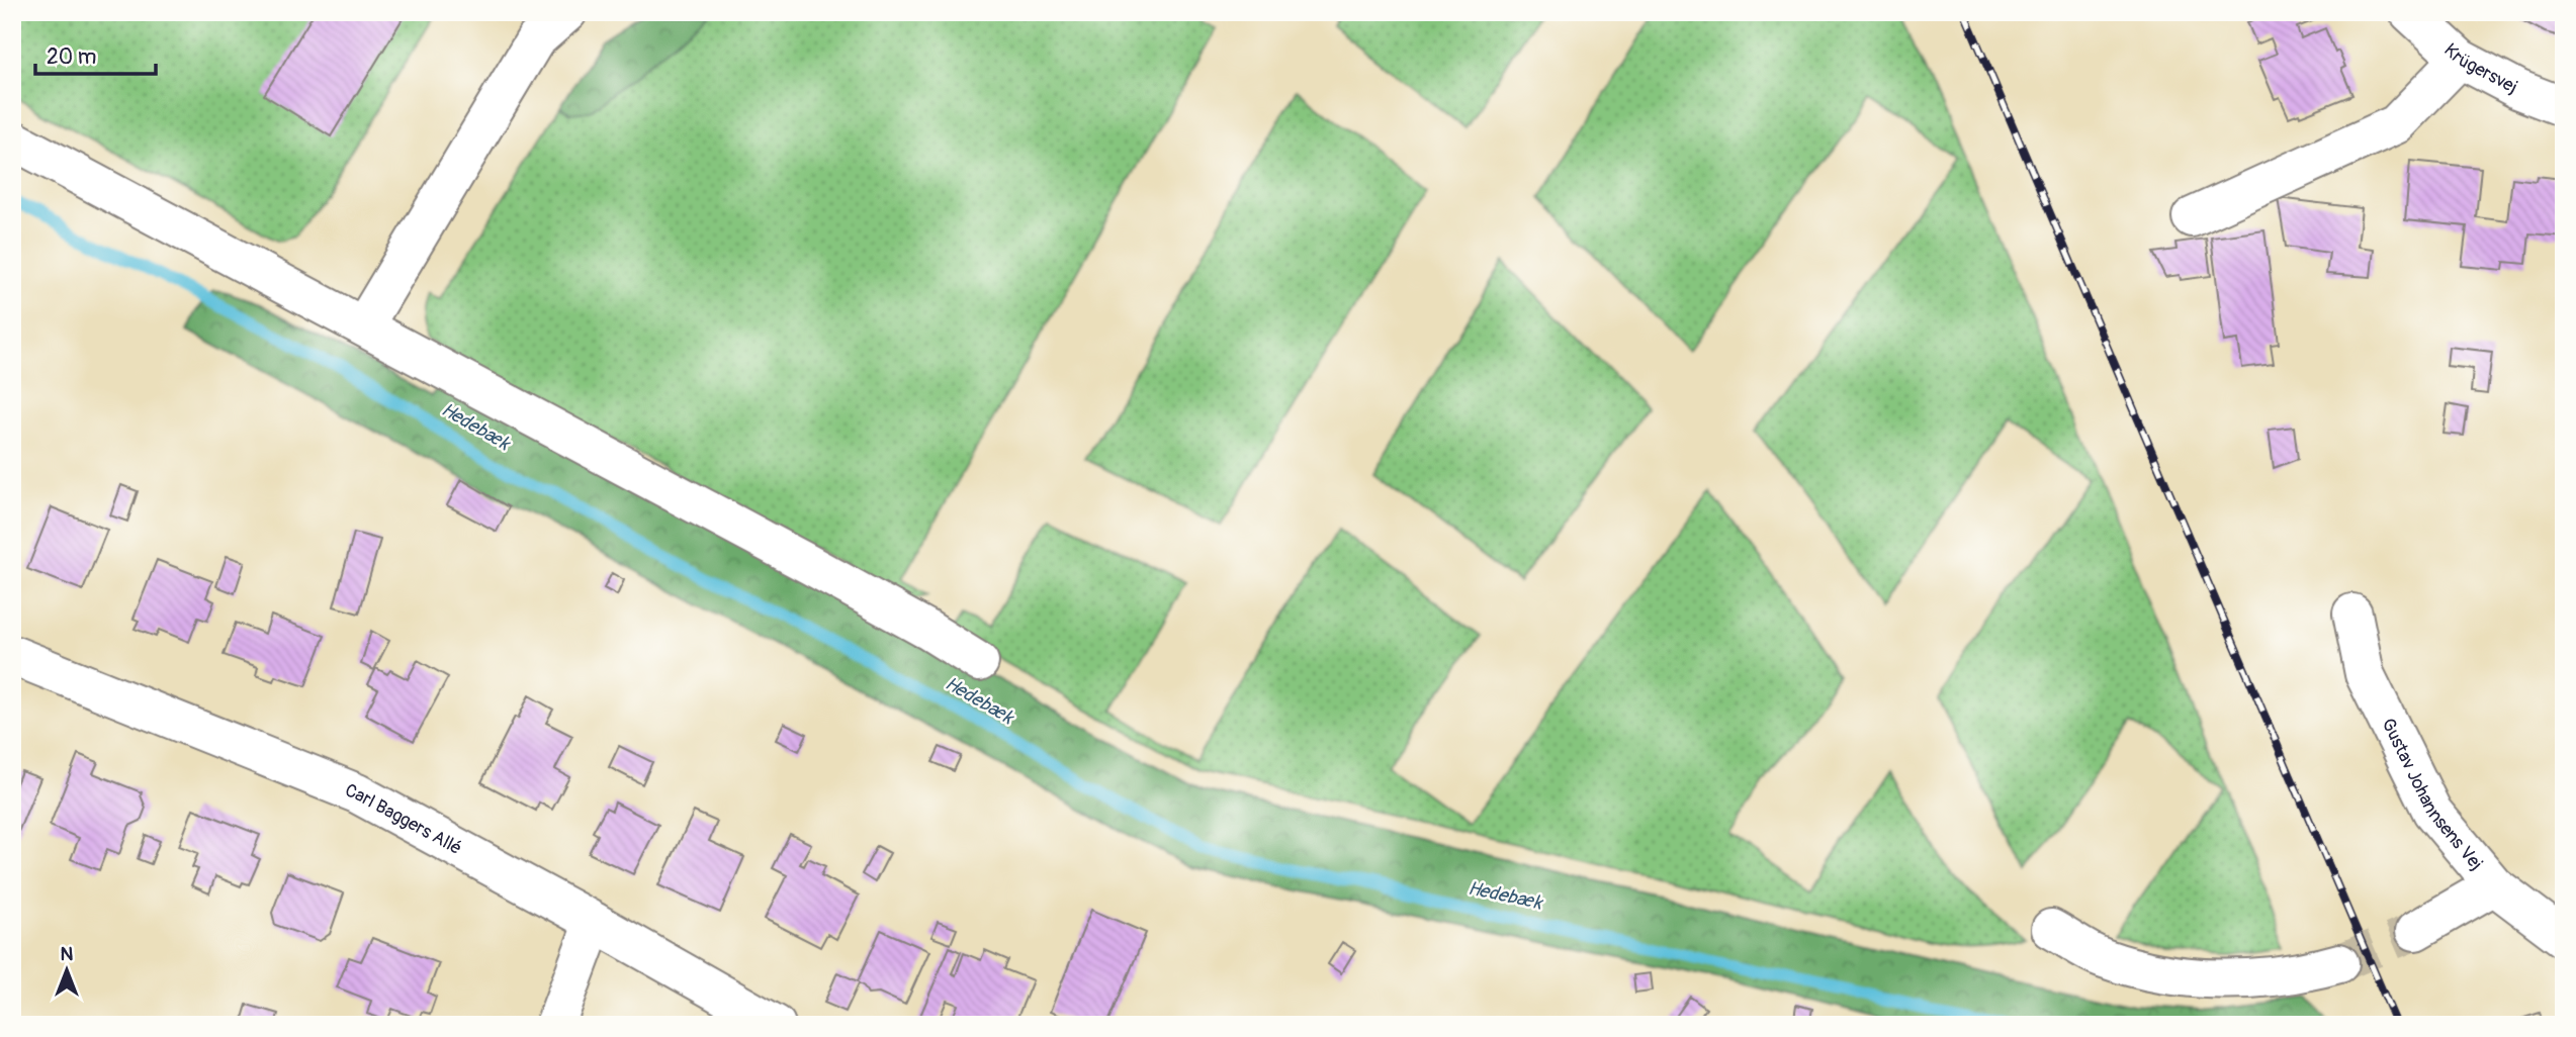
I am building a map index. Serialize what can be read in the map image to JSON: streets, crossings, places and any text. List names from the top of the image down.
{
  "streets": {
    "street": ["Krügersvej", "Gustav Johannsens Vej", "Carl Baggers Allé"]
  },
  "water": ["Hedebæk"],
  "scale_bar": "20 m",
  "north": "top"
}
